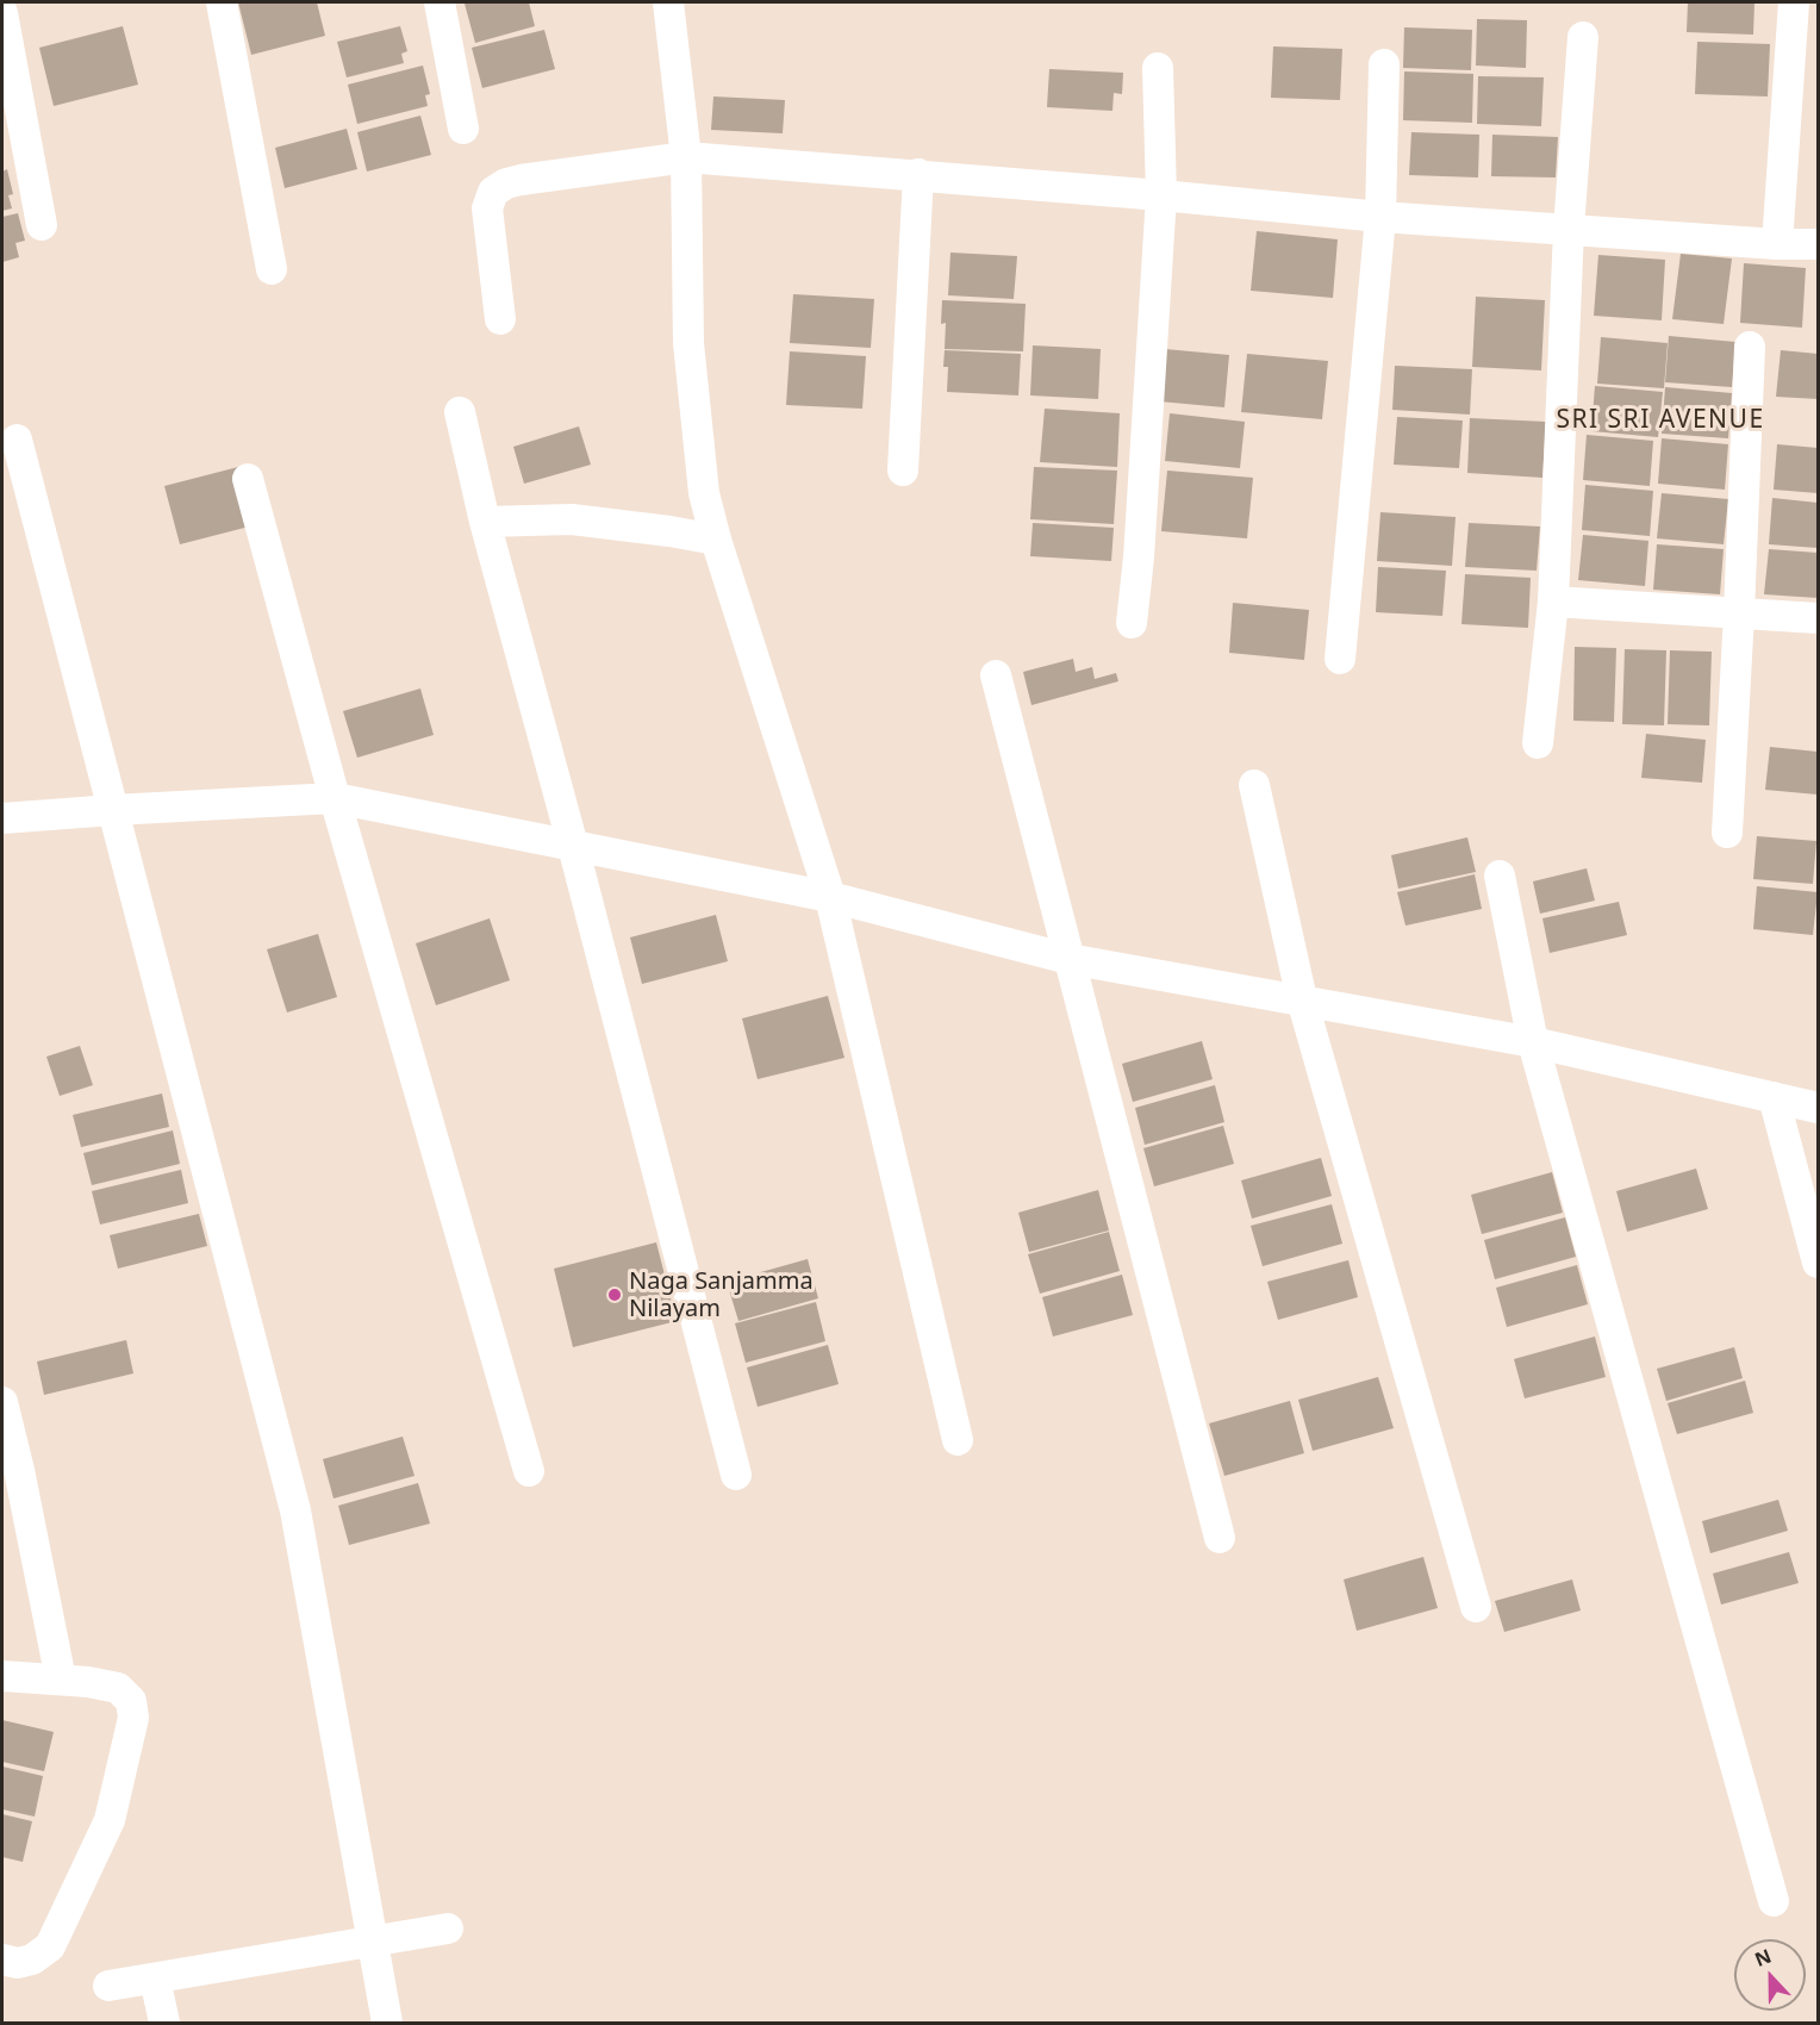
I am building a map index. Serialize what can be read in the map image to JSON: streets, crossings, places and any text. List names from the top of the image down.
{
  "districts": ["SRI SRI AVENUE"],
  "places": ["Naga Sanjamma Nilayam"],
  "north": "top"
}
